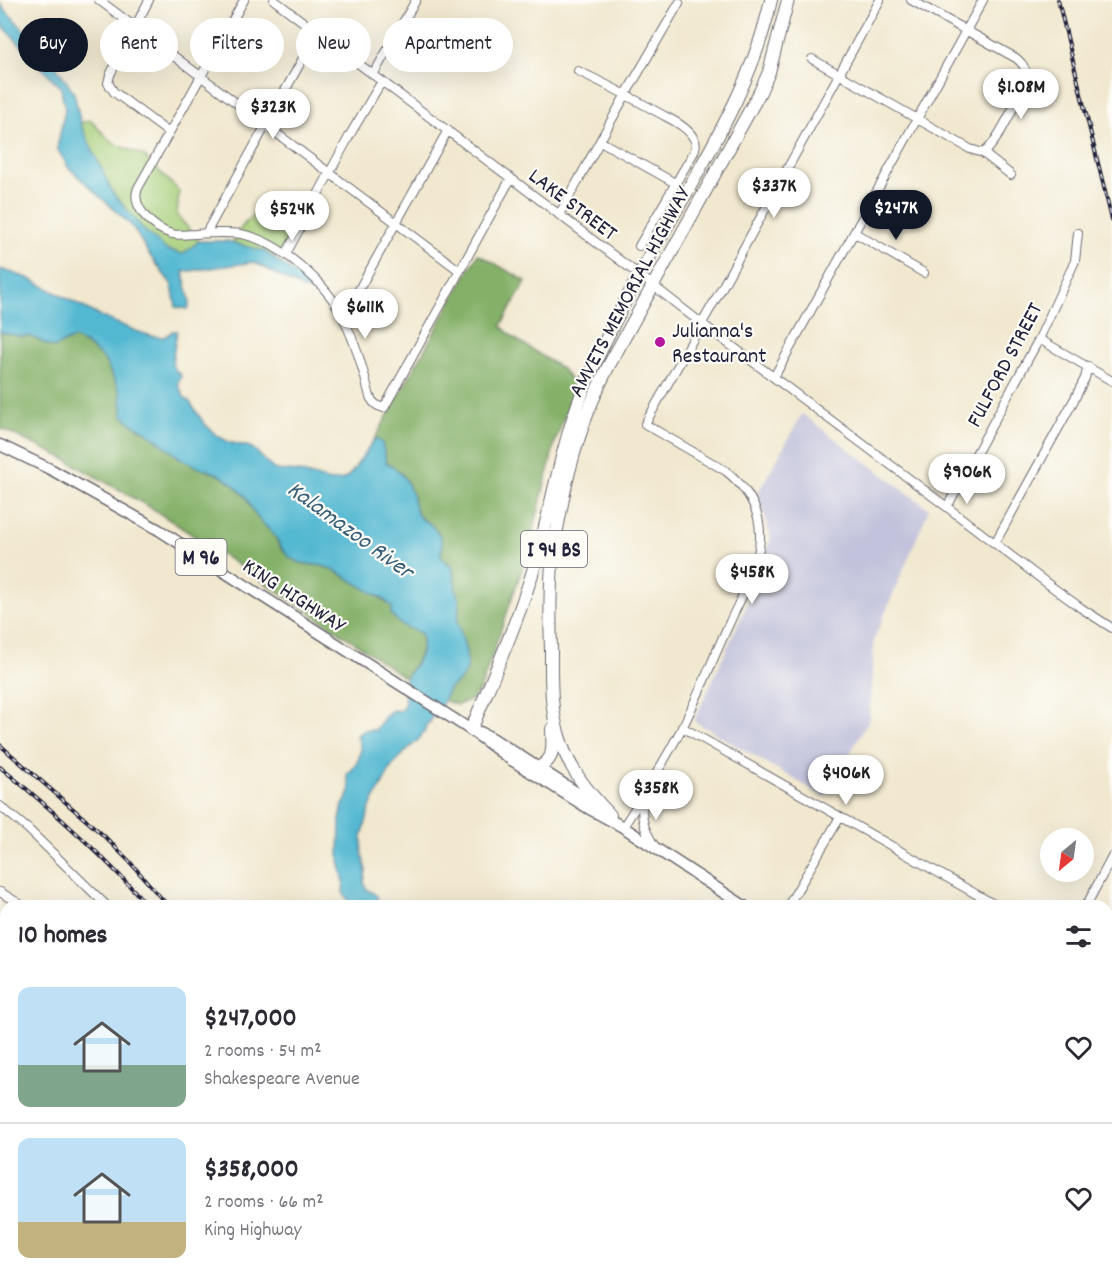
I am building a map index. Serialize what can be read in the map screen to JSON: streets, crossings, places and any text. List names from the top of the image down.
{
  "streets": {
    "highway": ["AMVETS MEMORIAL HIGHWAY", "I 94 BS"],
    "main road": ["M 96", "KING HIGHWAY"],
    "street": ["LAKE STREET", "FULFORD STREET"]
  },
  "crossings": [
    ["LAKE STREET", "AMVETS MEMORIAL HIGHWAY"],
    ["LAKE STREET", "FULFORD STREET"],
    ["AMVETS MEMORIAL HIGHWAY", "I 94 BS"],
    ["AMVETS MEMORIAL HIGHWAY", "KING HIGHWAY"],
    ["I 94 BS", "KING HIGHWAY"]
  ],
  "water": ["Kalamazoo River"],
  "places": ["Julianna's Restaurant"],
  "north": "bottom left",
  "page": {
    "chip": [
      "Buy",
      "Rent",
      "Filters",
      "New",
      "Apartment"
    ],
    "price": [
      "$1.08M",
      "$323K",
      "$337K",
      "$247K",
      "$524K",
      "$611K",
      "$906K",
      "$458K",
      "$406K",
      "$358K"
    ],
    "heading": "10 homes",
    "list": [
      {
        "name": "$247,000",
        "note": "2 rooms · 54 m² · Shakespeare Avenue"
      },
      {
        "name": "$358,000",
        "note": "2 rooms · 66 m² · King Highway"
      }
    ]
  }
}
